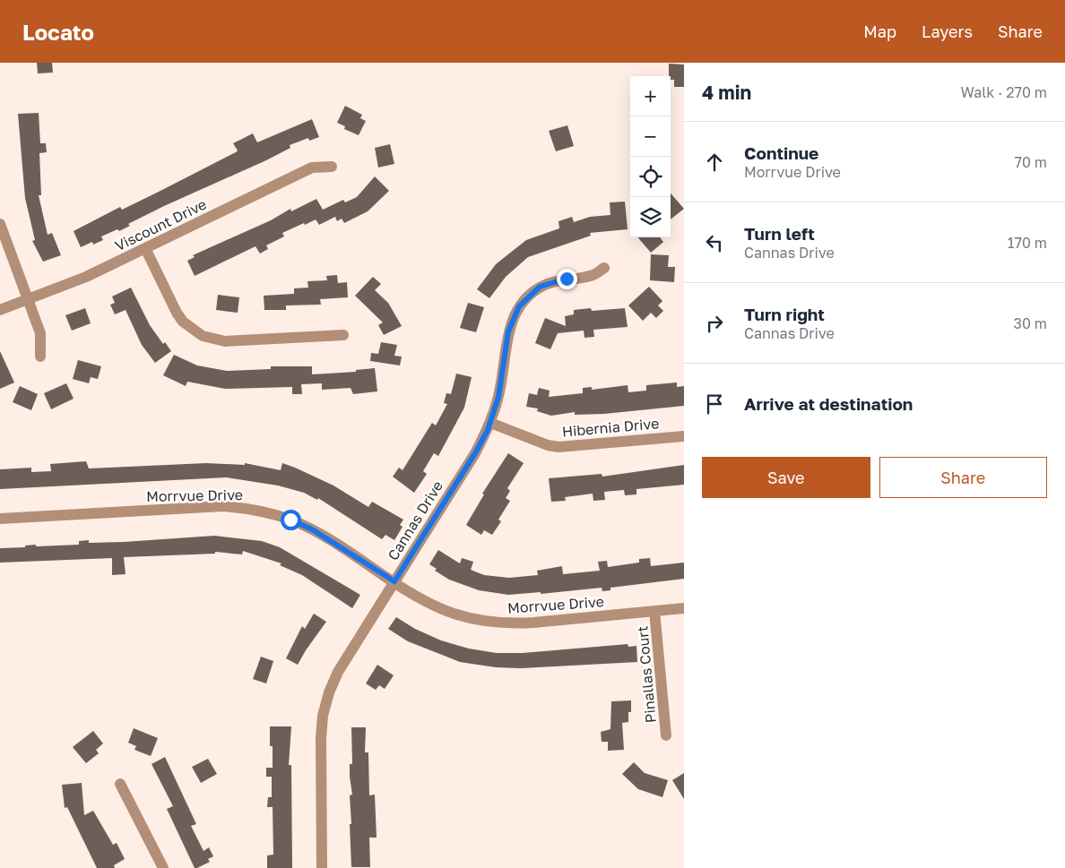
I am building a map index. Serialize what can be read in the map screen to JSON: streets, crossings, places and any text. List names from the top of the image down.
{
  "streets": {
    "street": [
      "Viscount Drive",
      "Hibernia Drive",
      "Morrvue Drive",
      "Cannas Drive",
      "Pinallas Court"
    ]
  },
  "crossings": [
    ["Hibernia Drive", "Cannas Drive"],
    ["Morrvue Drive", "Cannas Drive"],
    ["Morrvue Drive", "Pinallas Court"]
  ],
  "page": {
    "header": "Locato",
    "nav": ["Map", "Layers", "Share"],
    "heading": ["4 min", "Walk · 270 m"],
    "map_buttons": ["+", "−"],
    "list": [
      ["Continue", "Morrvue Drive", "70 m"],
      ["Turn left", "Cannas Drive", "170 m"],
      ["Turn right", "Cannas Drive", "30 m"],
      "Arrive at destination"
    ],
    "buttons": ["Save", "Share"]
  }
}
